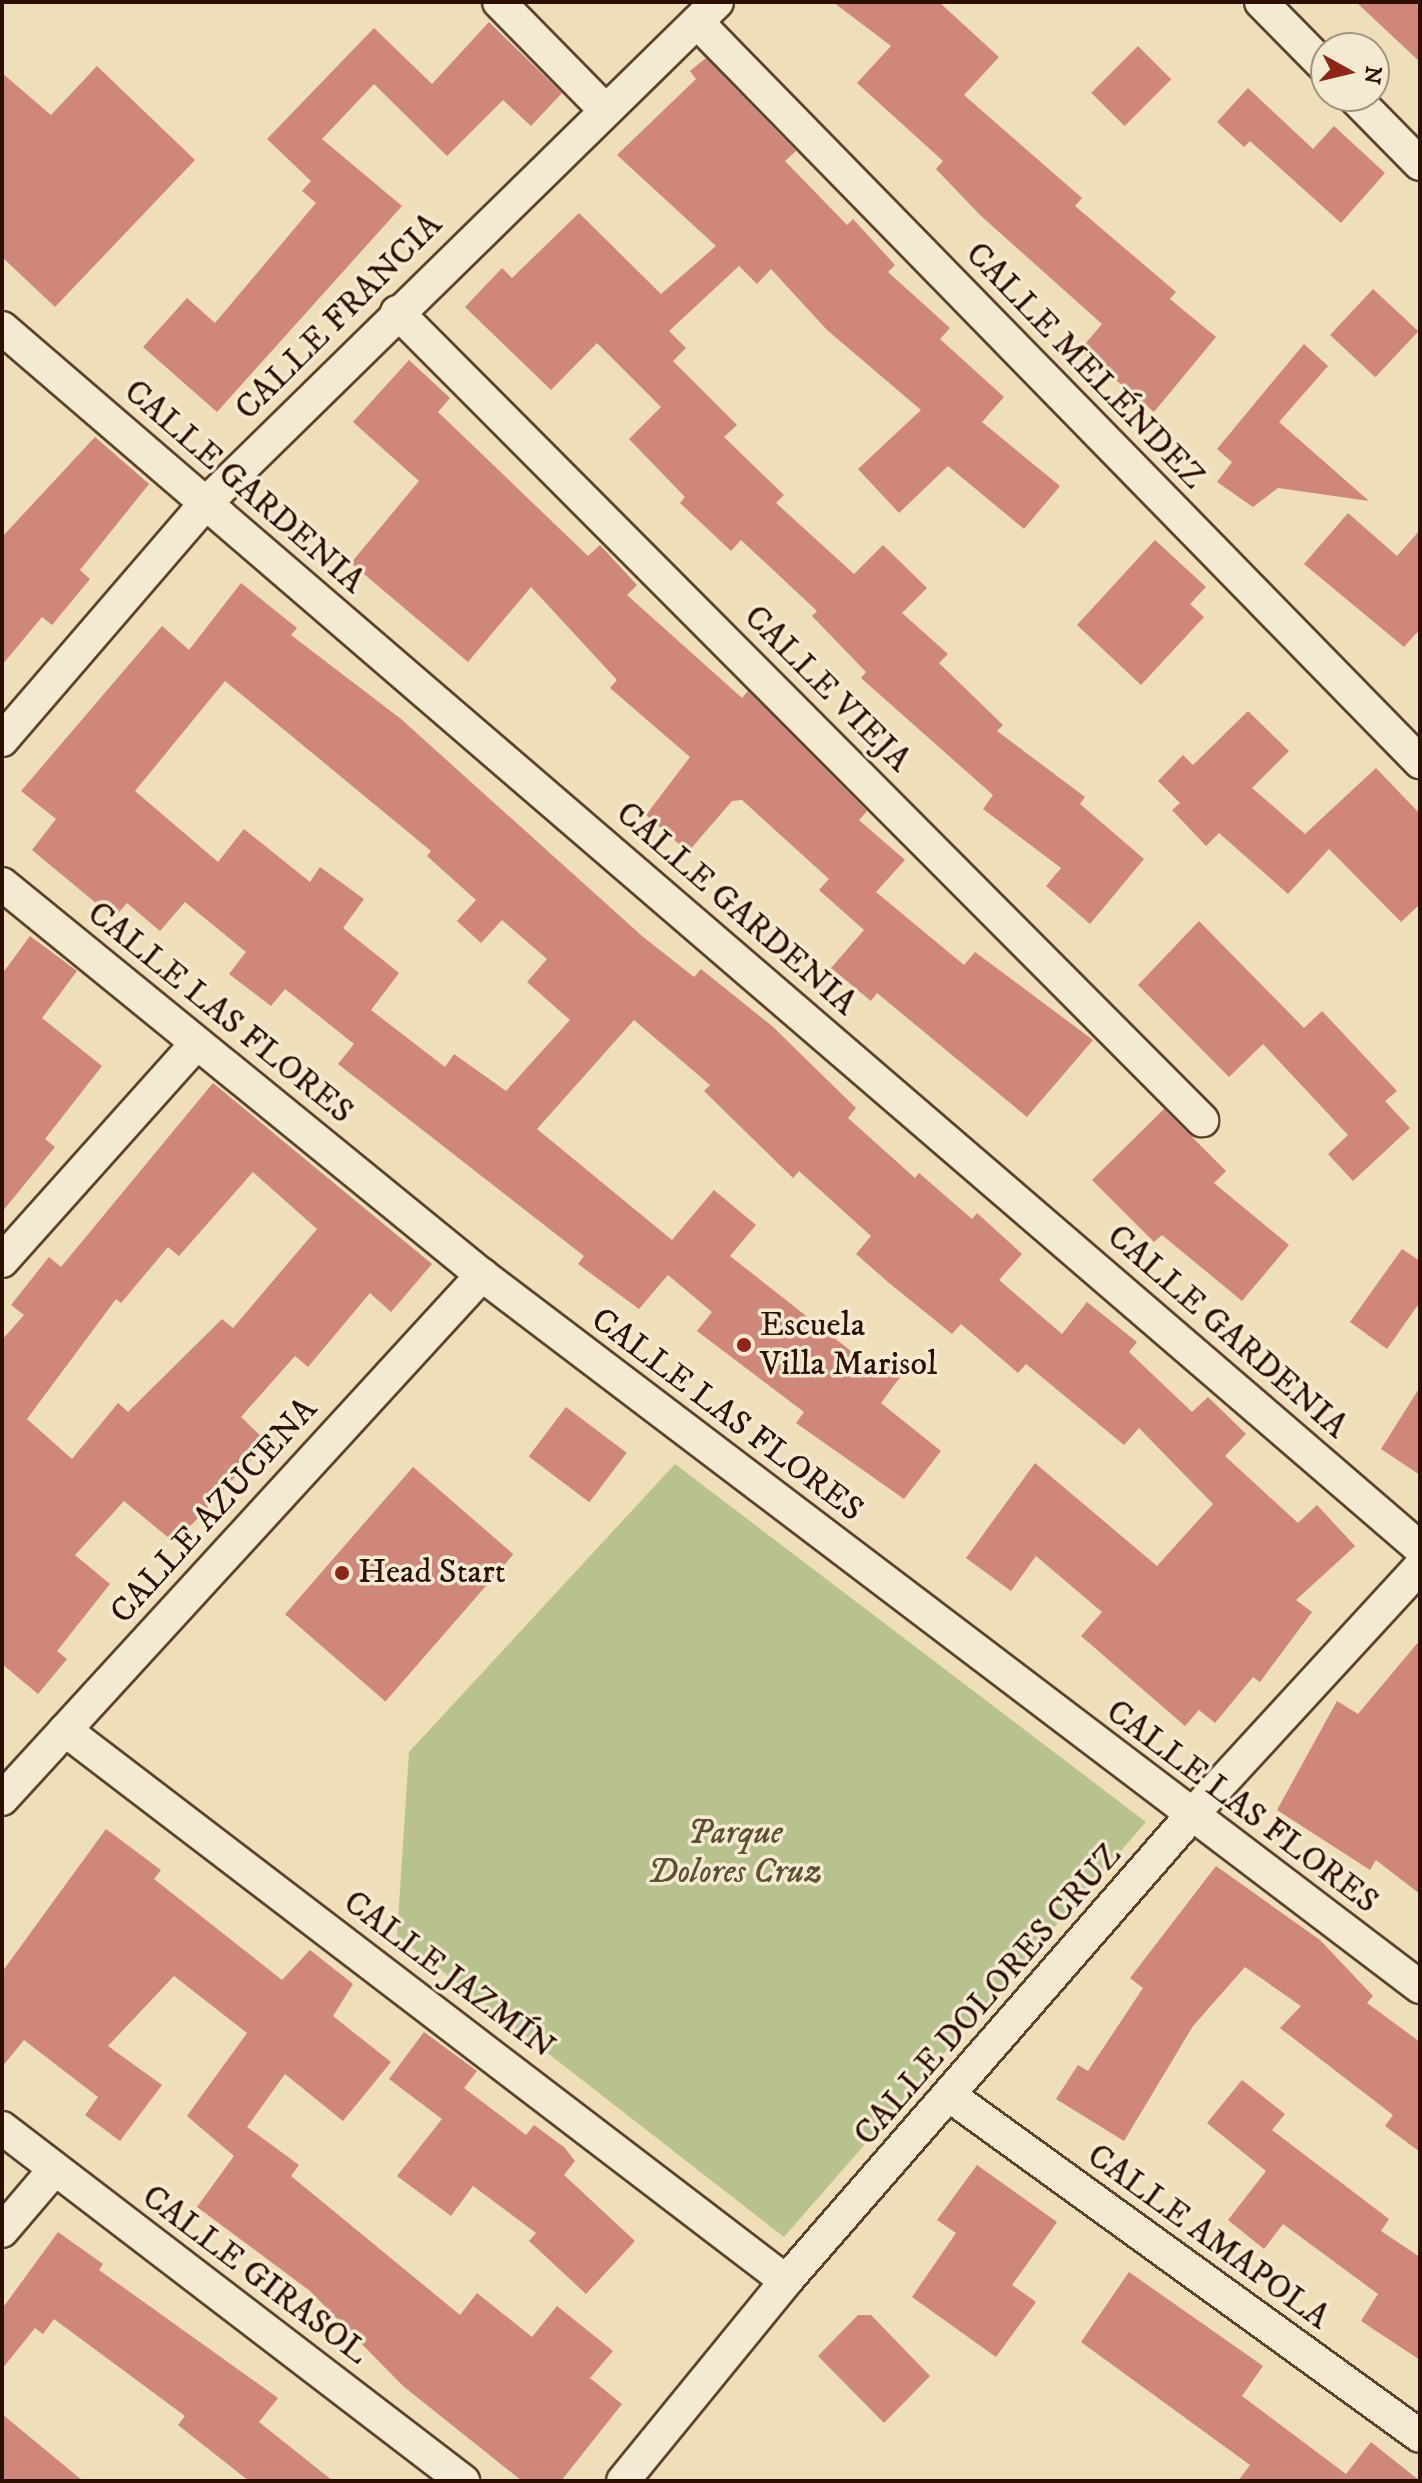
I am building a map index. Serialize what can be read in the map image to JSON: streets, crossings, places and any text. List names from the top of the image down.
{
  "streets": {
    "street": [
      "CALLE FRANCIA",
      "CALLE MELÉNDEZ",
      "CALLE GARDENIA",
      "CALLE VIEJA",
      "CALLE LAS FLORES",
      "CALLE AZUCENA",
      "CALLE JAZMÍN",
      "CALLE DOLORES CRUZ",
      "CALLE AMAPOLA",
      "CALLE GIRASOL"
    ]
  },
  "crossings": [
    ["CALLE FRANCIA", "CALLE MELÉNDEZ"],
    ["CALLE FRANCIA", "CALLE GARDENIA"],
    ["CALLE FRANCIA", "CALLE VIEJA"],
    ["CALLE LAS FLORES", "CALLE AZUCENA"],
    ["CALLE LAS FLORES", "CALLE DOLORES CRUZ"],
    ["CALLE AZUCENA", "CALLE JAZMÍN"],
    ["CALLE JAZMÍN", "CALLE DOLORES CRUZ"],
    ["CALLE DOLORES CRUZ", "CALLE AMAPOLA"]
  ],
  "parks": ["Parque Dolores Cruz"],
  "places": ["Escuela Villa Marisol", "Head Start"],
  "north": "right"
}
